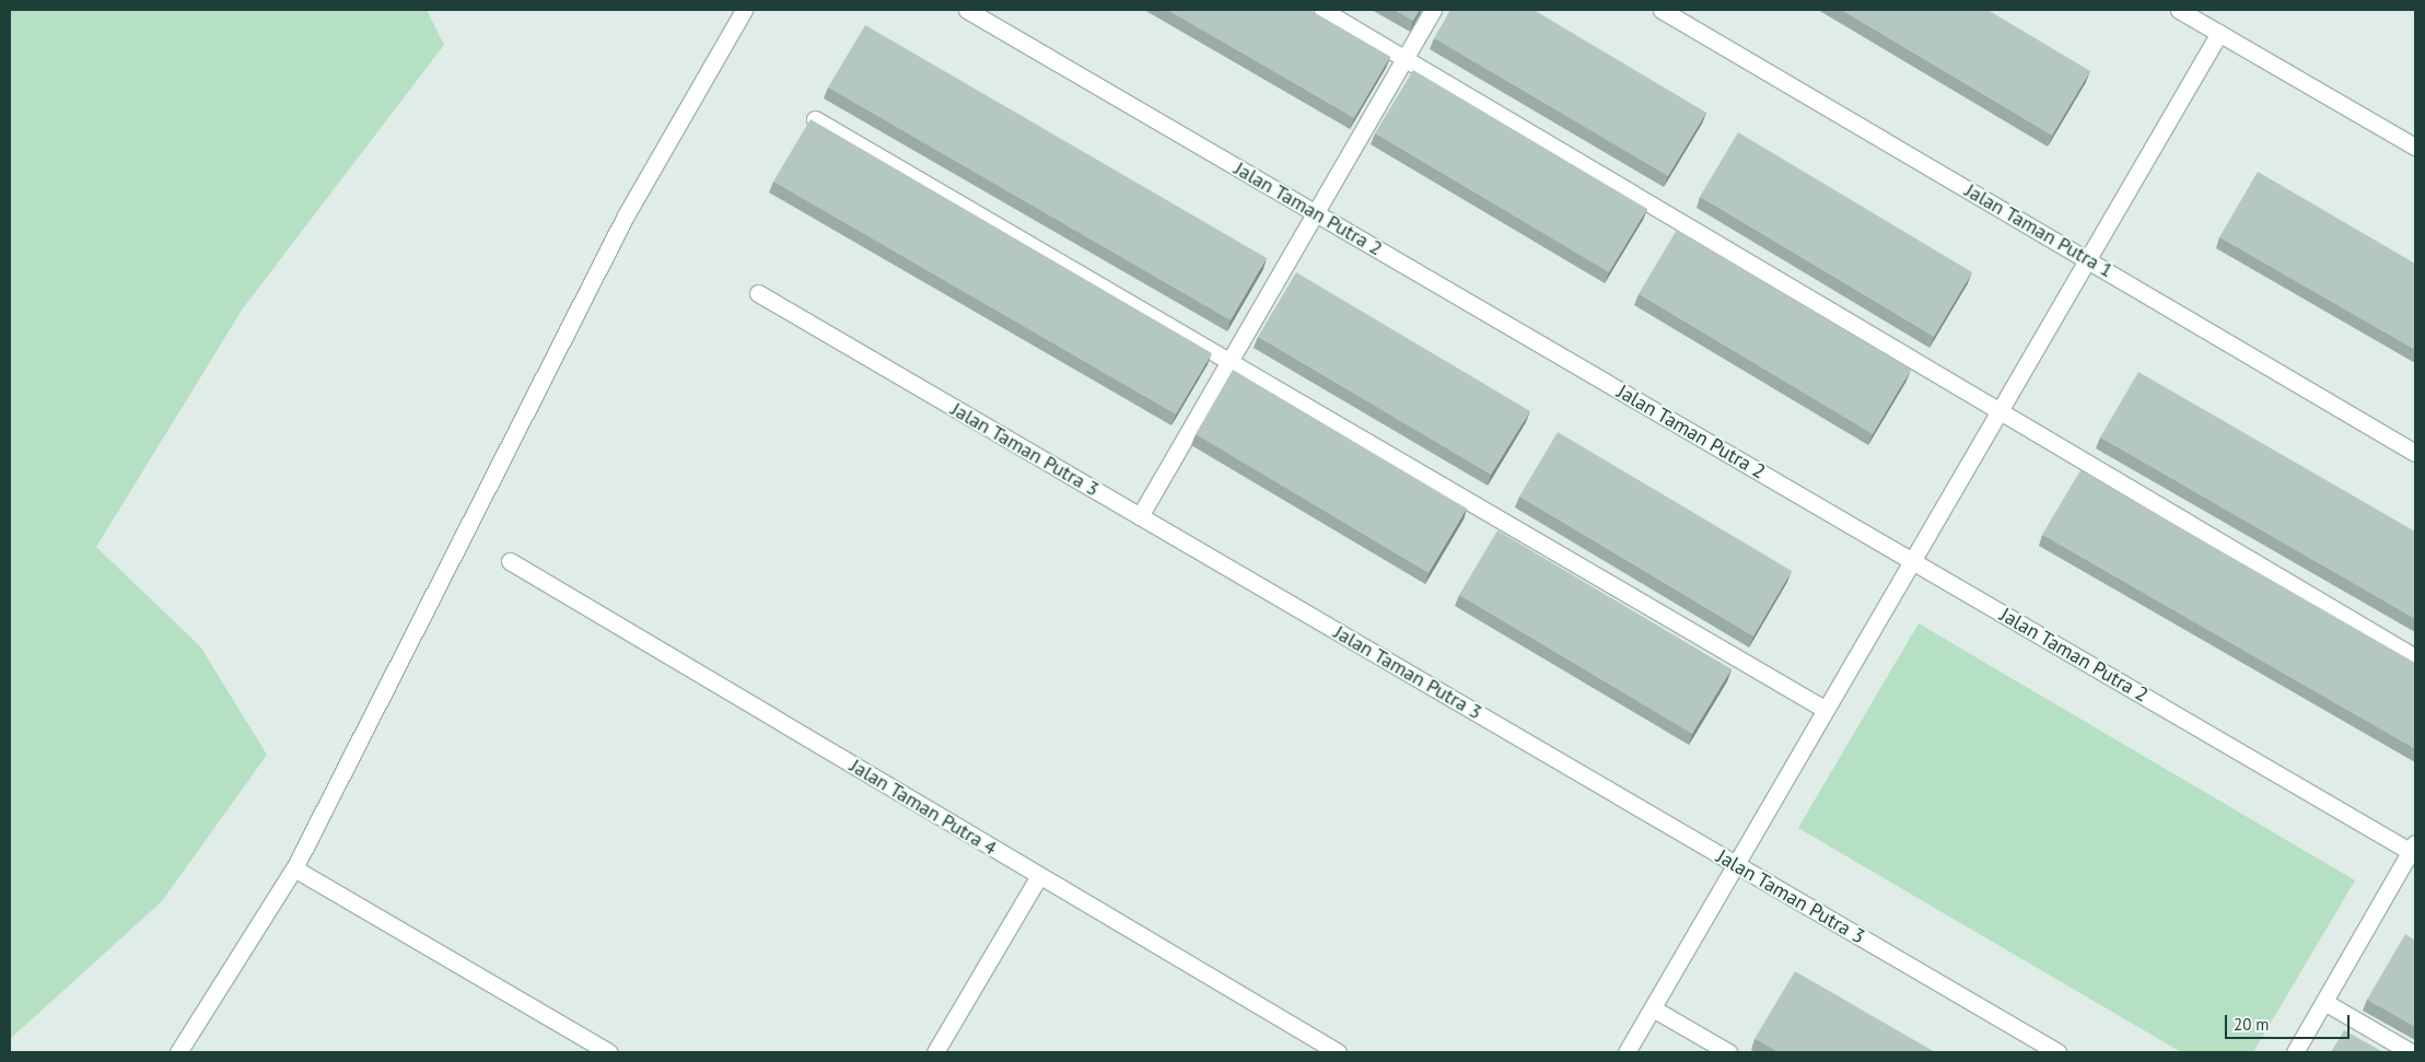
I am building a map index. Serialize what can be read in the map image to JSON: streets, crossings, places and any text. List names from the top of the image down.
{
  "streets": {
    "street": [
      "Jalan Taman Putra 2",
      "Jalan Taman Putra 1",
      "Jalan Taman Putra 3",
      "Jalan Taman Putra 4"
    ]
  },
  "scale_bar": "20 m"
}
